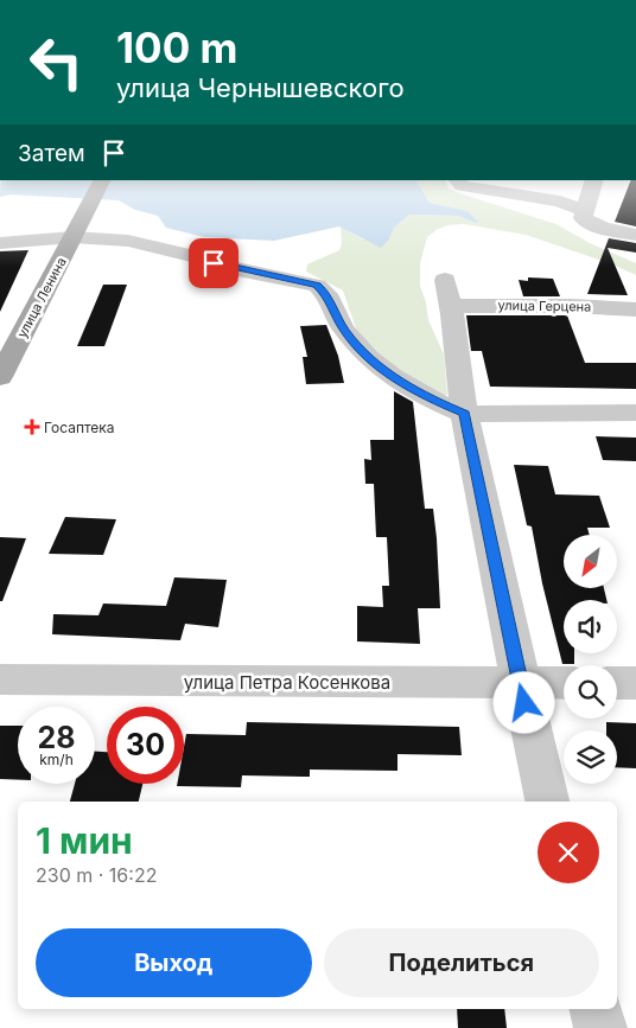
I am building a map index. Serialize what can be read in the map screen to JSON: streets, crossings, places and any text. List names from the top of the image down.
{
  "streets": {
    "main road": ["улица Ленина"],
    "street": ["улица Герцена", "улица Петра Косенкова"]
  },
  "places": {
    "health": ["Госаптека"]
  },
  "north": "bottom left",
  "page": {
    "turn": ["100 m", "улица Чернышевского"],
    "then": "Затем",
    "speed": "28 km/h",
    "limit": "30",
    "heading": ["1 мин", "230 m · 16:22"],
    "buttons": ["Выход", "Поделиться"]
  }
}
